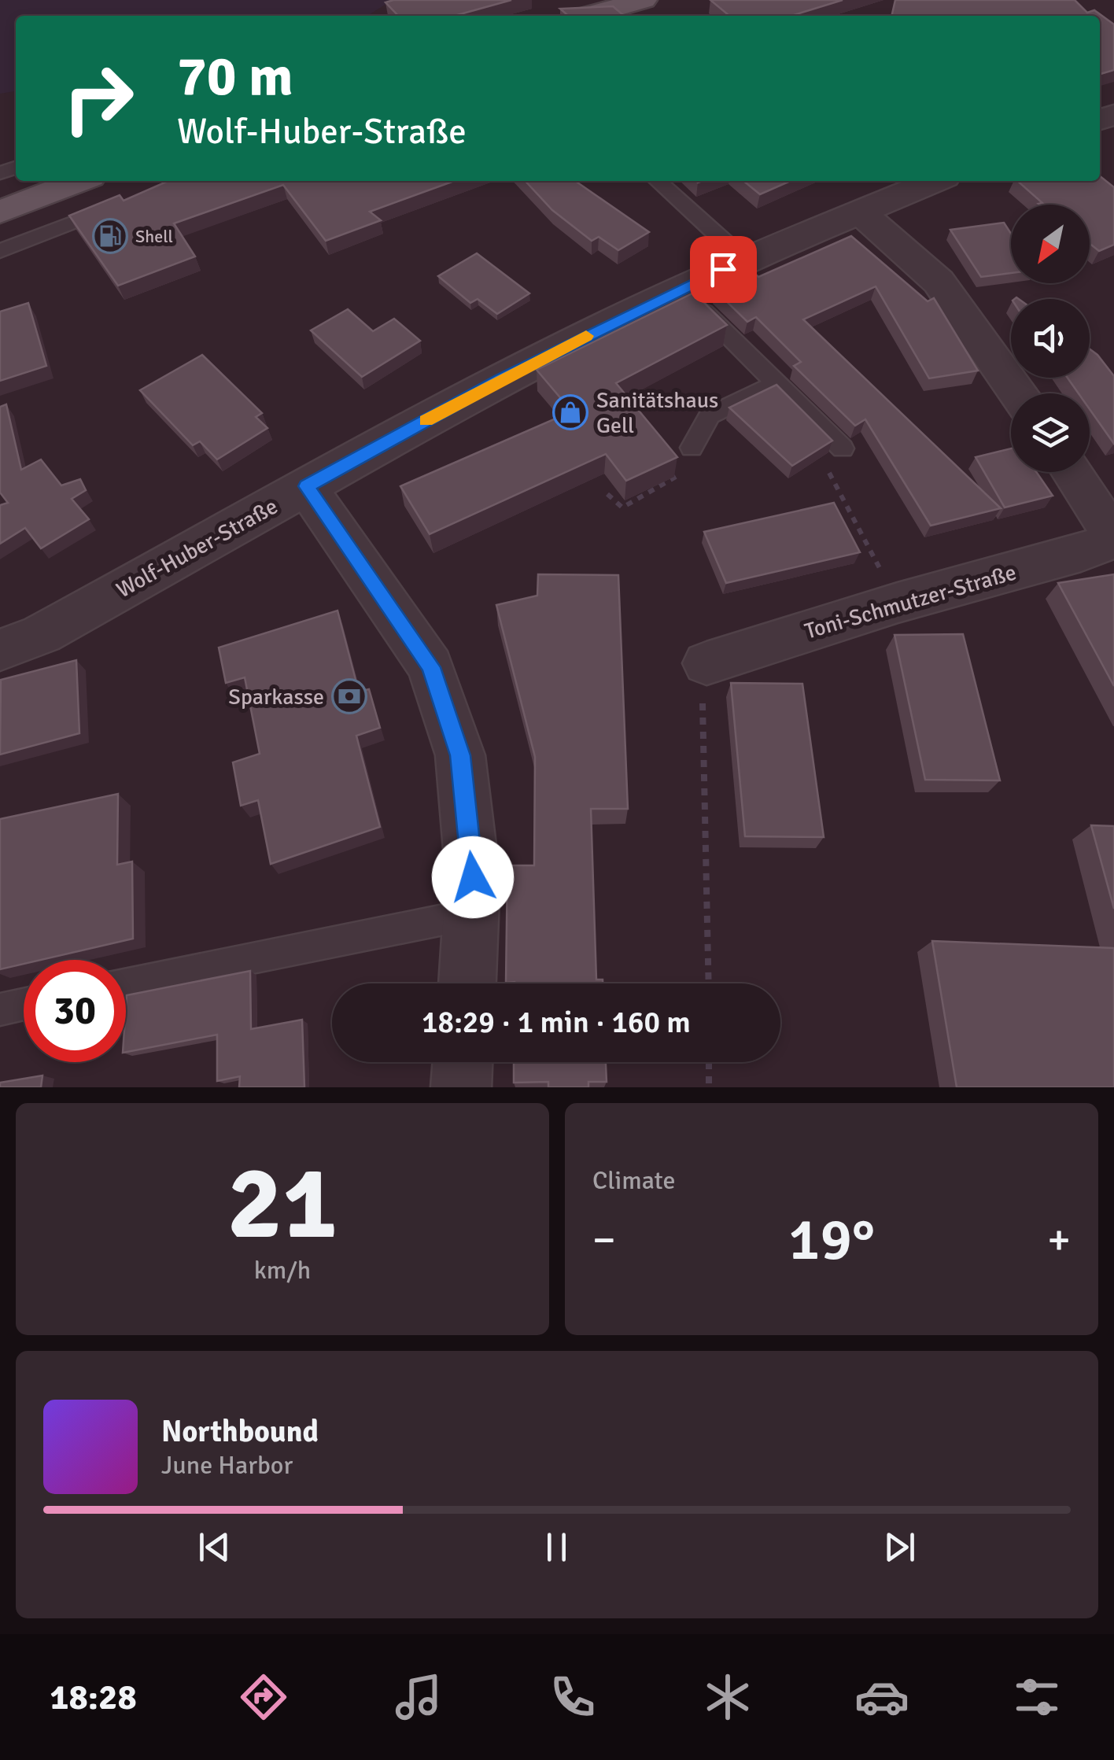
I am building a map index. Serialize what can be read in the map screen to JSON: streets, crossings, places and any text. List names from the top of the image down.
{
  "streets": {
    "street": ["Wolf-Huber-Straße", "Toni-Schmutzer-Straße"]
  },
  "places": {
    "fuel station": ["Shell"],
    "shop": ["Sanitätshaus Gell"],
    "bank": ["Sparkasse"]
  },
  "north": "bottom left",
  "page": {
    "turn": ["70 m", "Wolf-Huber-Straße"],
    "limit": "30",
    "trip": "18:29 · 1 min · 160 m",
    "tile": [
      ["21", "km/h"],
      "Climate"
    ],
    "heat": ["−", "19°", "+"],
    "song": ["Northbound", "June Harbor"],
    "tabs": "18:28"
  }
}
